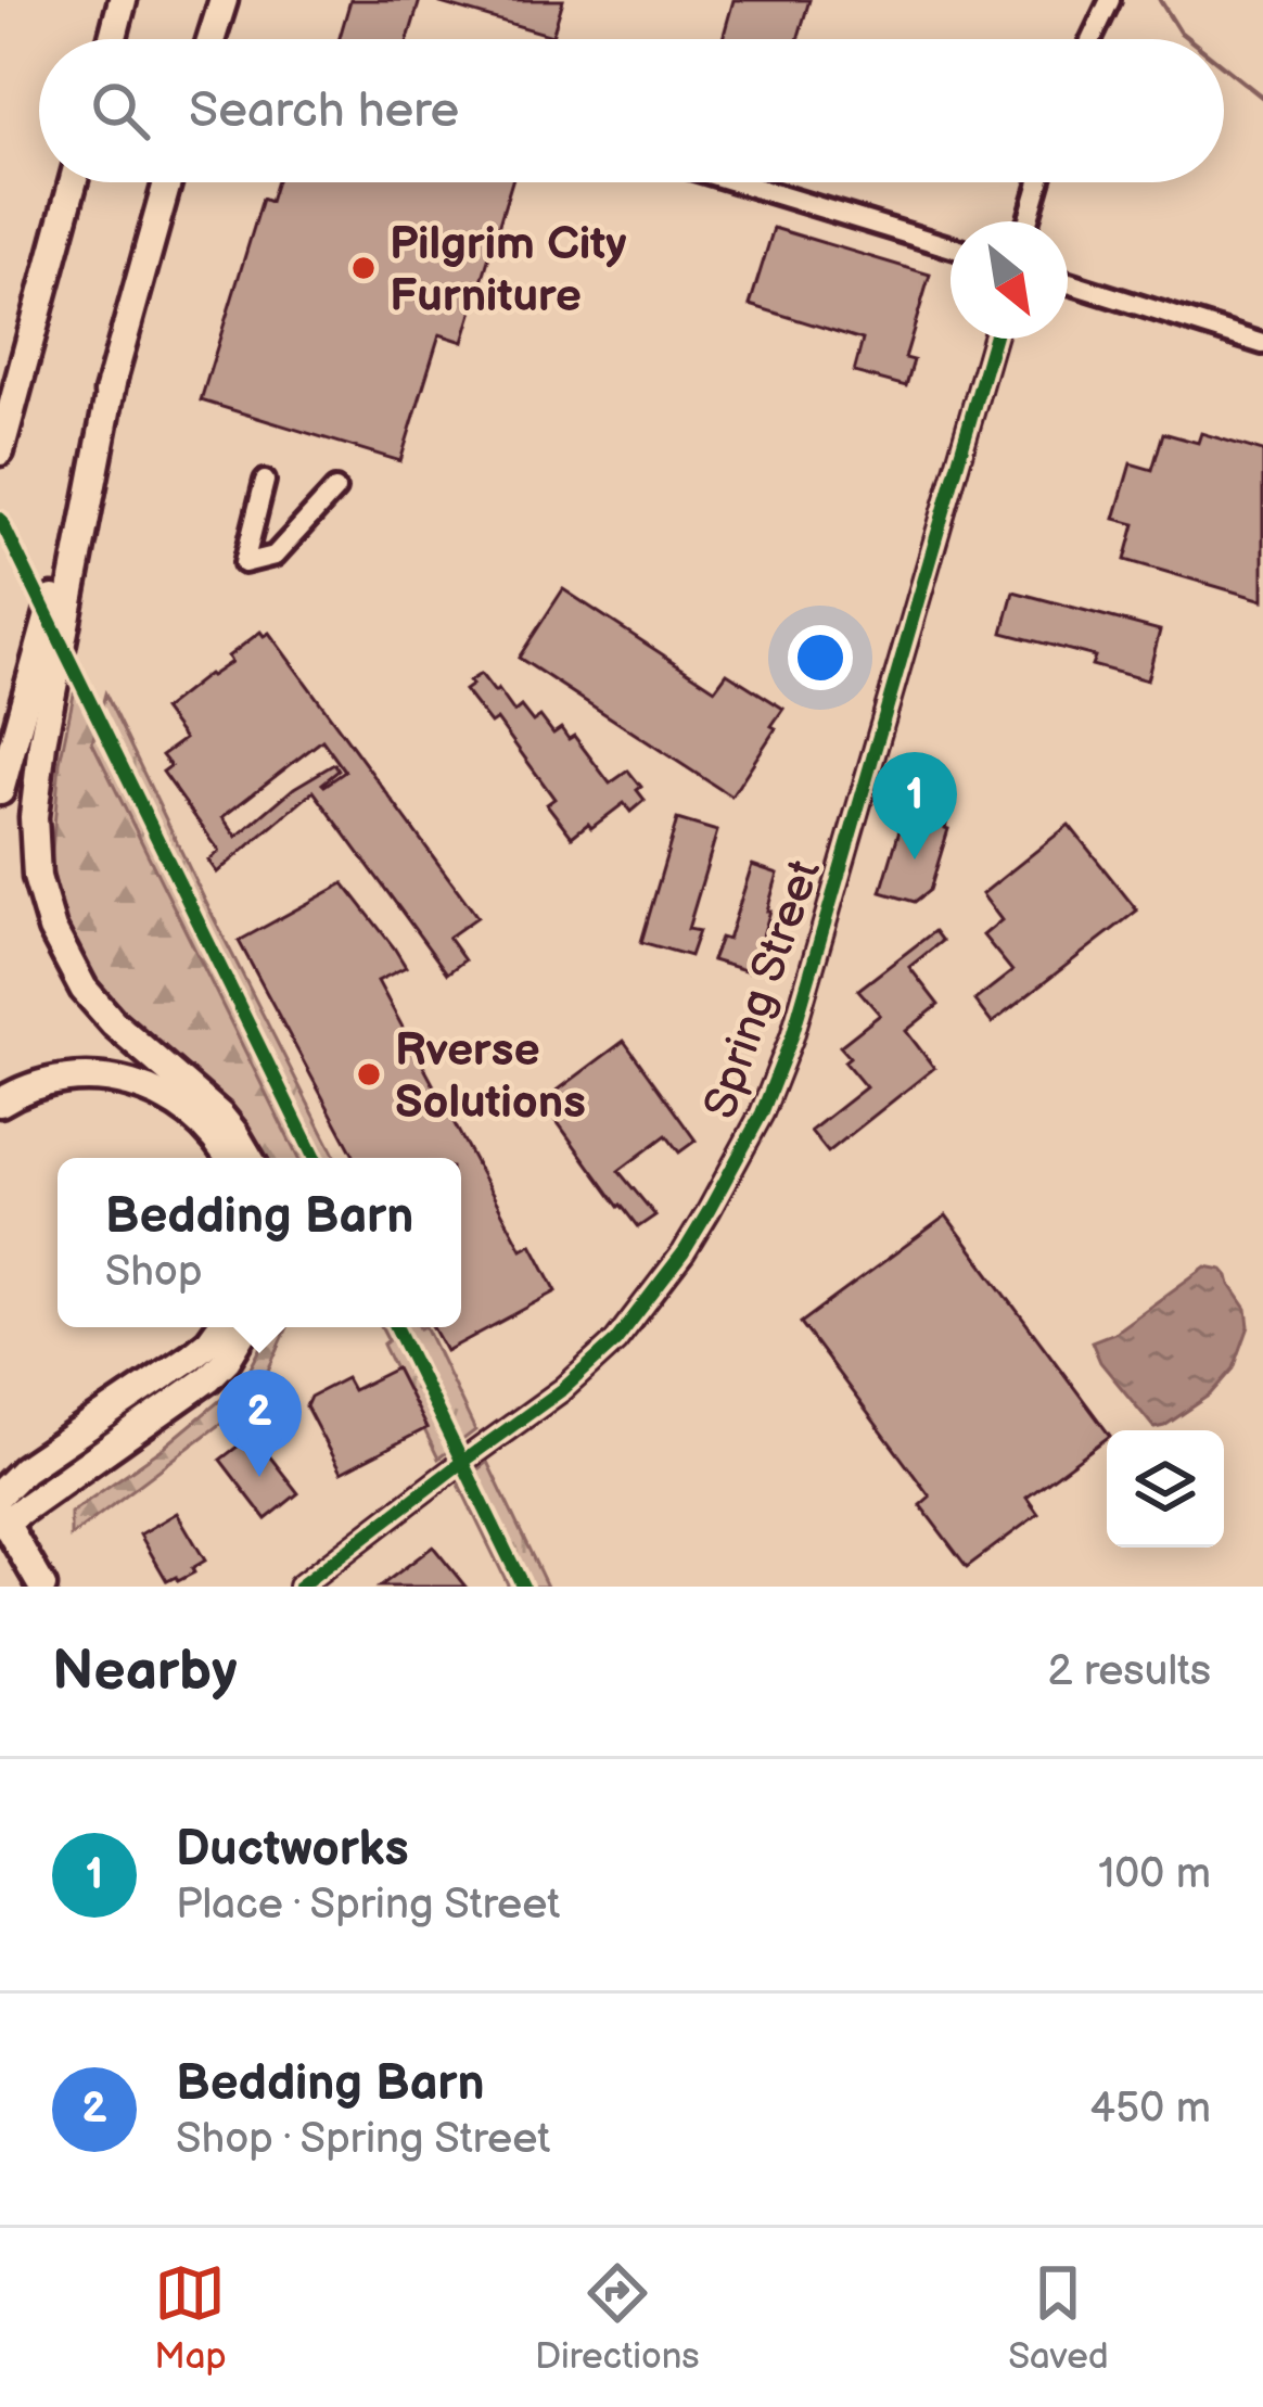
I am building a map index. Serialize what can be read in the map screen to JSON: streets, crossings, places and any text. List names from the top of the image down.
{
  "streets": {
    "street": ["Spring Street"]
  },
  "places": ["Pilgrim City Furniture", "Rverse Solutions"],
  "north": "bottom right",
  "page": {
    "search": "Search here",
    "pins": ["1", "2"],
    "popup": ["Bedding Barn", "Shop"],
    "heading": ["Nearby", "2 results"],
    "list": [
      {
        "mark": "1",
        "name": "Ductworks",
        "note": "Place · Spring Street",
        "value": "100 m"
      },
      {
        "mark": "2",
        "name": "Bedding Barn",
        "note": "Shop · Spring Street",
        "value": "450 m"
      }
    ],
    "nav": ["Map", "Directions", "Saved"]
  }
}
